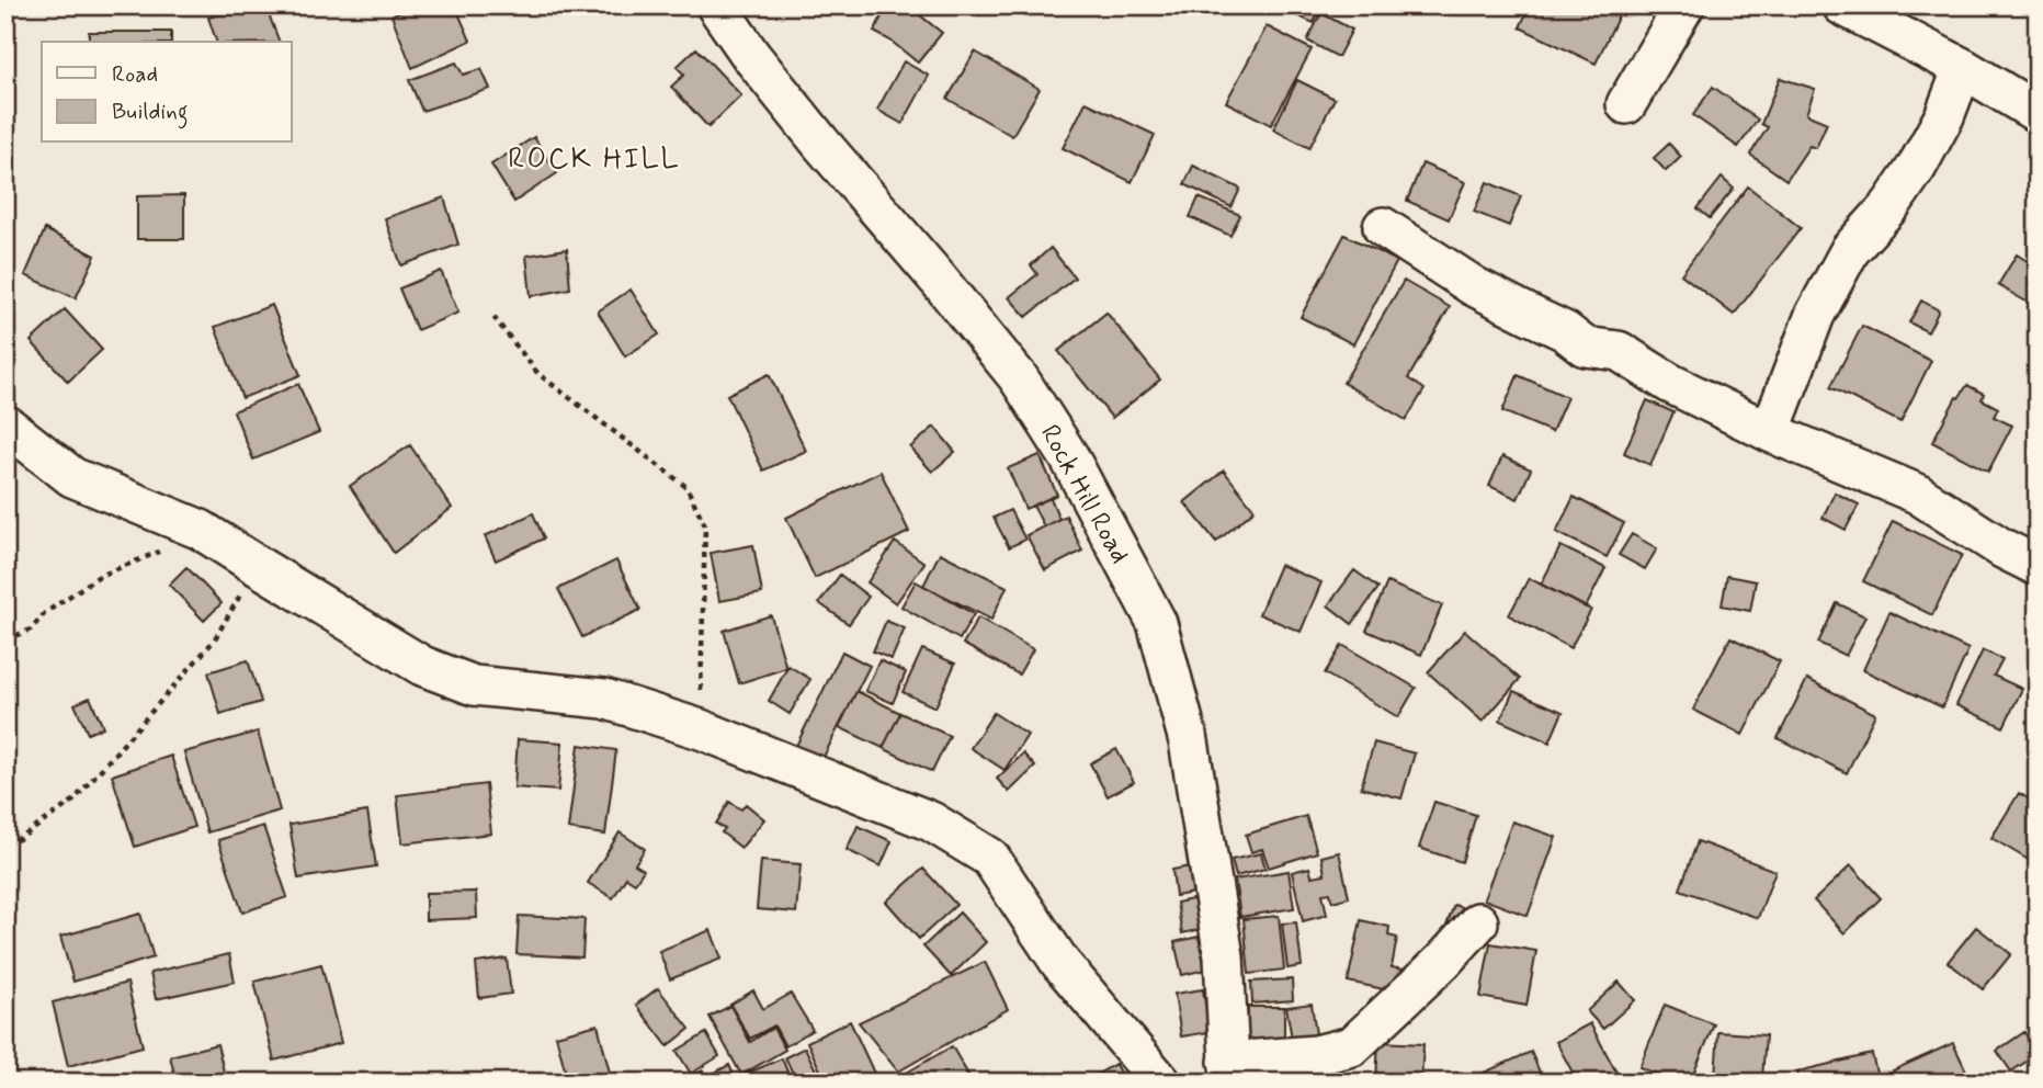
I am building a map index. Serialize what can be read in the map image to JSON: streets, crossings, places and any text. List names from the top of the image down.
{
  "streets": {
    "street": ["Rock Hill Road"]
  },
  "districts": ["ROCK HILL"],
  "legend": ["Road", "Building"]
}
